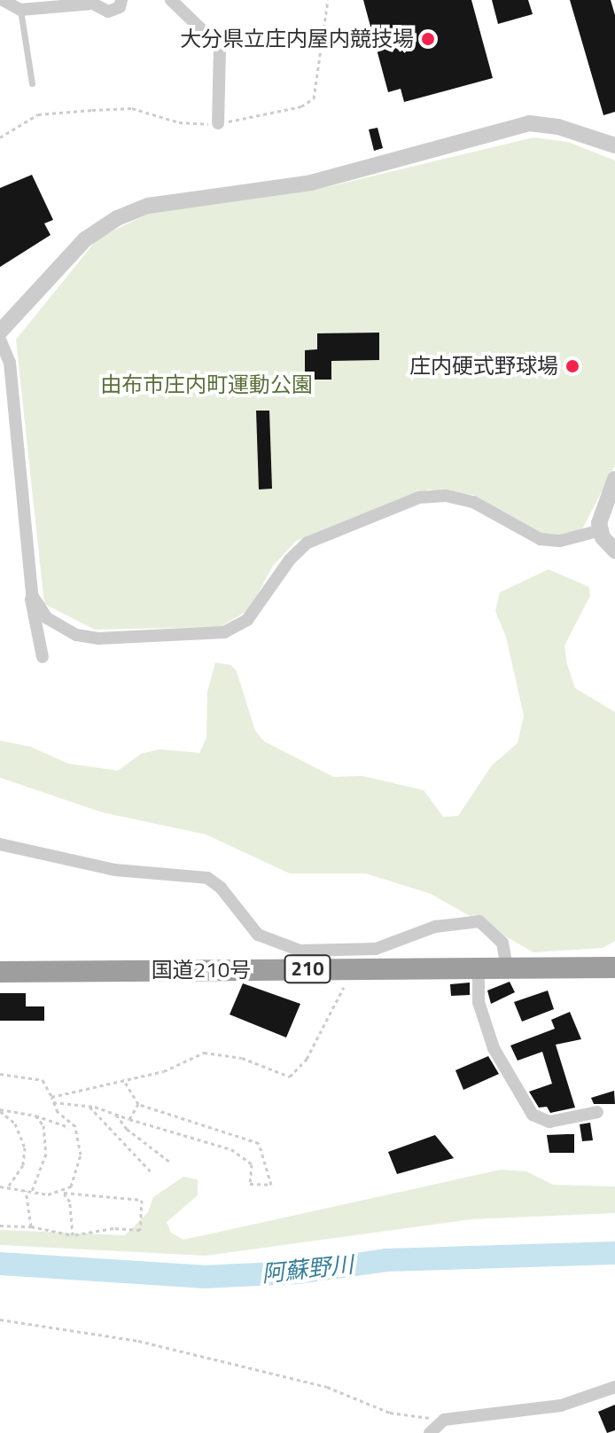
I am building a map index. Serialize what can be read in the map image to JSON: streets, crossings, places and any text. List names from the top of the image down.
{
  "streets": {
    "highway": ["210", "国道210号"]
  },
  "water": ["阿蘇野川"],
  "parks": ["由布市庄内町運動公園"],
  "places": ["大分県立庄内屋内競技場", "庄内硬式野球場"]
}
